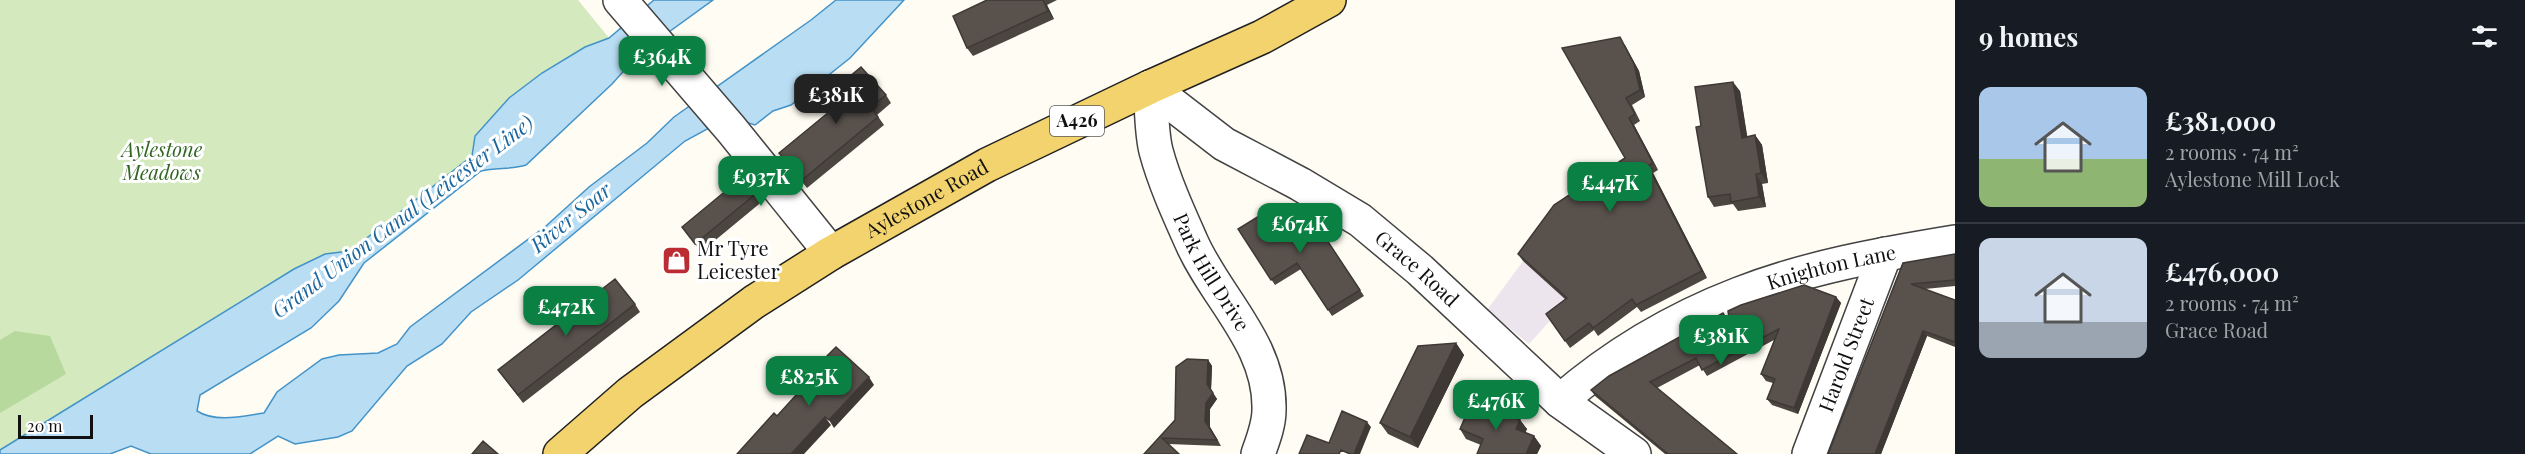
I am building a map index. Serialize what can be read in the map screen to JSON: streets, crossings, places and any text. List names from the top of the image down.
{
  "streets": {
    "main road": ["A426", "Aylestone Road"],
    "street": [
      "Grace Road",
      "Knighton Lane",
      "Park Hill Drive",
      "Harold Street"
    ]
  },
  "crossings": [
    ["Aylestone Road", "Grace Road"],
    ["Aylestone Road", "Park Hill Drive"],
    ["Grace Road", "Knighton Lane"],
    ["Grace Road", "Park Hill Drive"],
    ["Knighton Lane", "Harold Street"]
  ],
  "water": ["Grand Union Canal (Leicester Line)", "River Soar"],
  "parks": ["Aylestone Meadows"],
  "places": {
    "shop": ["Mr Tyre Leicester"]
  },
  "scale_bar": "20 m",
  "page": {
    "heading": "9 homes",
    "price": [
      "£364K",
      "£381K",
      "£937K",
      "£447K",
      "£674K",
      "£472K",
      "£381K",
      "£825K",
      "£476K"
    ],
    "list": [
      {
        "name": "£381,000",
        "note": "2 rooms · 74 m² · Aylestone Mill Lock"
      },
      {
        "name": "£476,000",
        "note": "2 rooms · 74 m² · Grace Road"
      }
    ],
    "scale": "20 m"
  }
}
